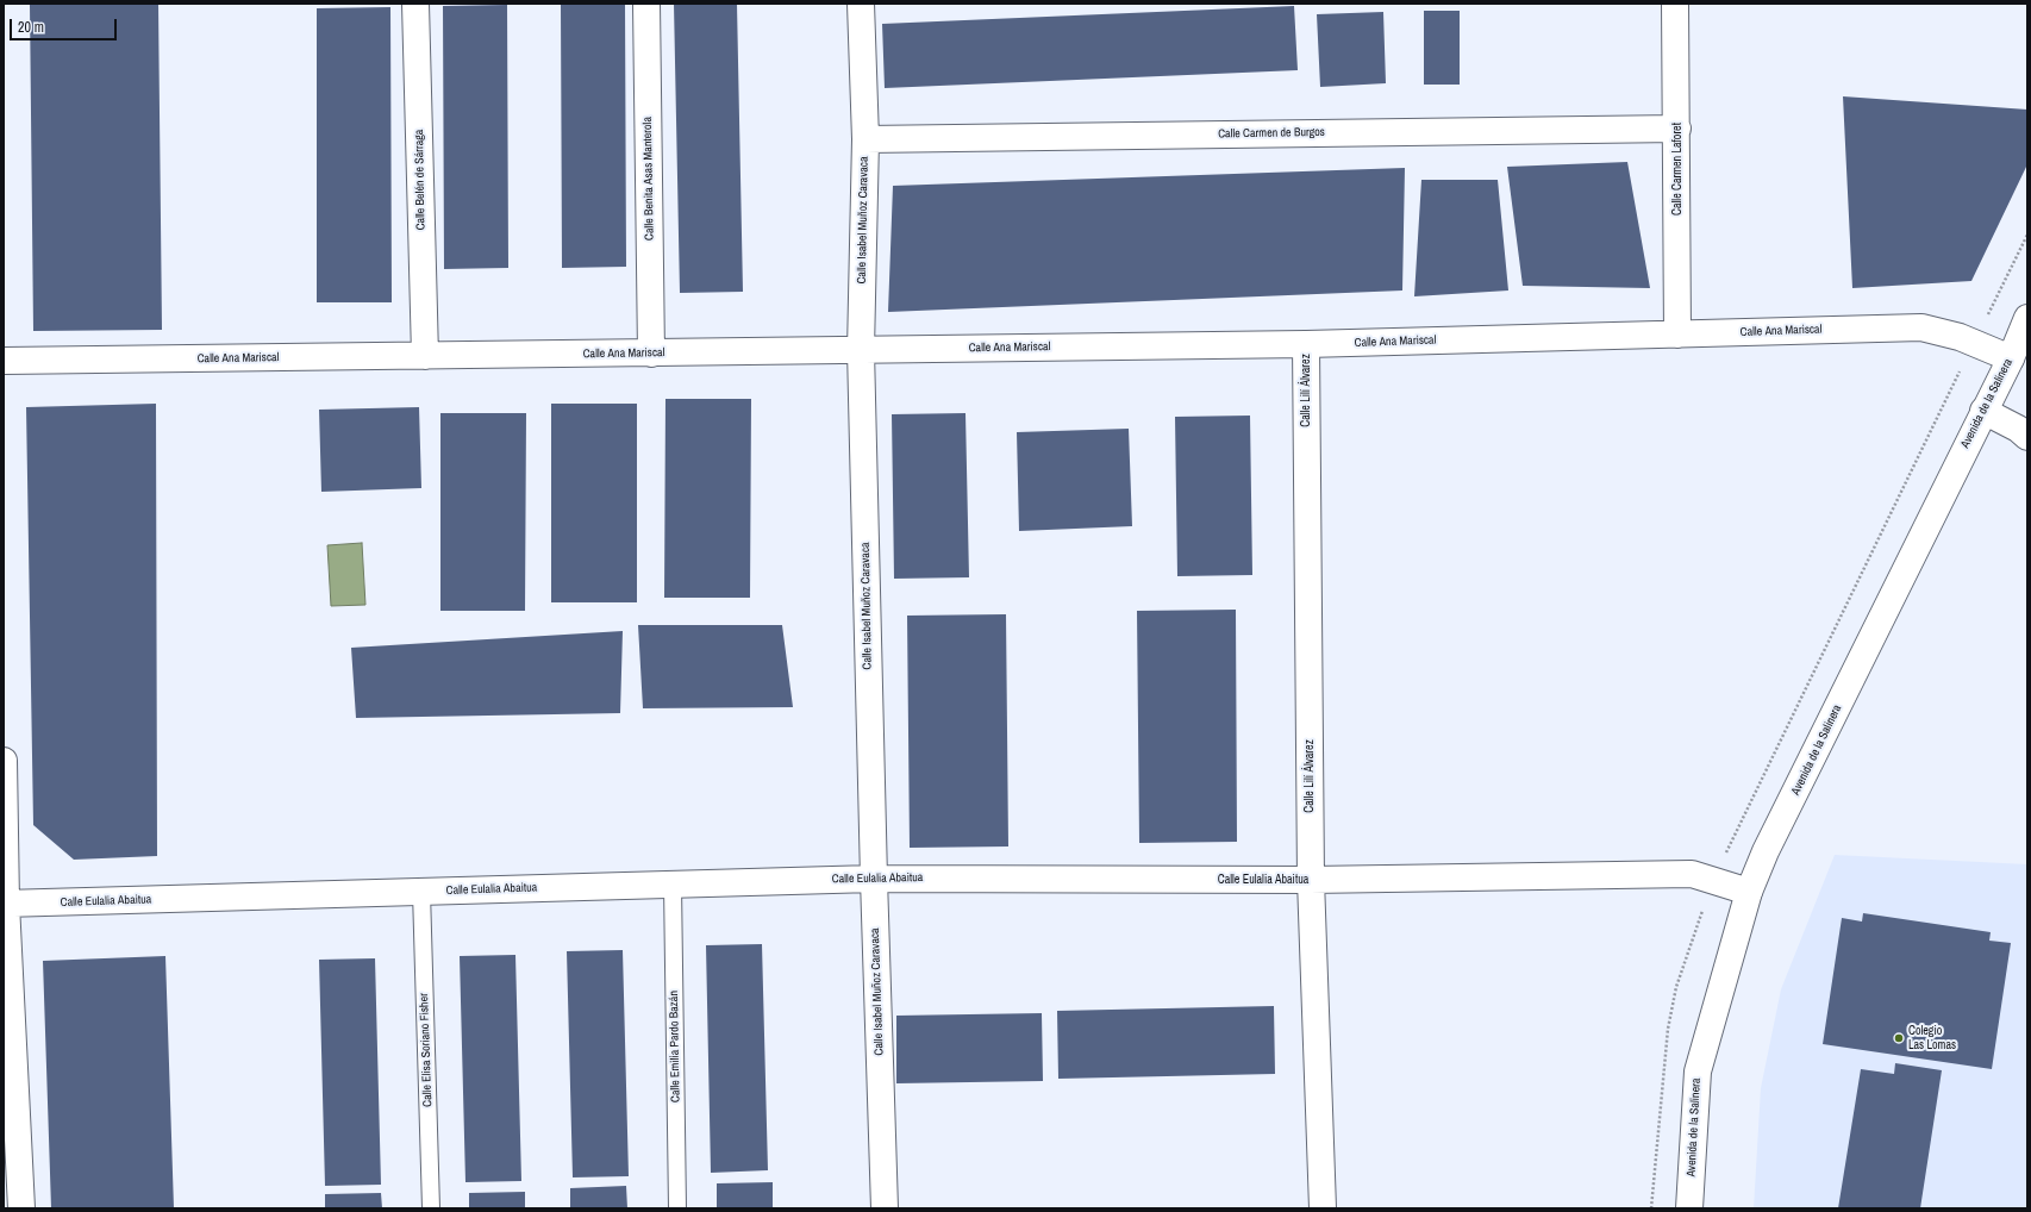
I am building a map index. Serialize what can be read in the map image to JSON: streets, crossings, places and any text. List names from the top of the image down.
{
  "streets": {
    "street": [
      "Calle Carmen de Burgos",
      "Calle Carmen Laforet",
      "Calle Benita Asas Manterola",
      "Calle Belén de Sárraga",
      "Calle Isabel Muñoz Caravaca",
      "Calle Ana Mariscal",
      "Calle Lilí Álvarez",
      "Avenida de la Salinera",
      "Calle Eulalia Abaitua"
    ],
    "lane": ["Calle Emilia Pardo Bazán", "Calle Elisa Soriano Fisher"]
  },
  "crossings": [
    ["Calle Carmen de Burgos", "Calle Carmen Laforet"],
    ["Calle Carmen de Burgos", "Calle Isabel Muñoz Caravaca"],
    ["Calle Carmen Laforet", "Calle Ana Mariscal"],
    ["Calle Benita Asas Manterola", "Calle Ana Mariscal"],
    ["Calle Belén de Sárraga", "Calle Ana Mariscal"],
    ["Calle Isabel Muñoz Caravaca", "Calle Ana Mariscal"],
    ["Calle Isabel Muñoz Caravaca", "Calle Eulalia Abaitua"],
    ["Calle Ana Mariscal", "Calle Lilí Álvarez"],
    ["Calle Ana Mariscal", "Avenida de la Salinera"],
    ["Calle Lilí Álvarez", "Calle Eulalia Abaitua"],
    ["Avenida de la Salinera", "Calle Eulalia Abaitua"],
    ["Calle Eulalia Abaitua", "Calle Emilia Pardo Bazán"],
    ["Calle Eulalia Abaitua", "Calle Elisa Soriano Fisher"]
  ],
  "places": ["Colegio Las Lomas"],
  "scale_bar": "20 m"
}
